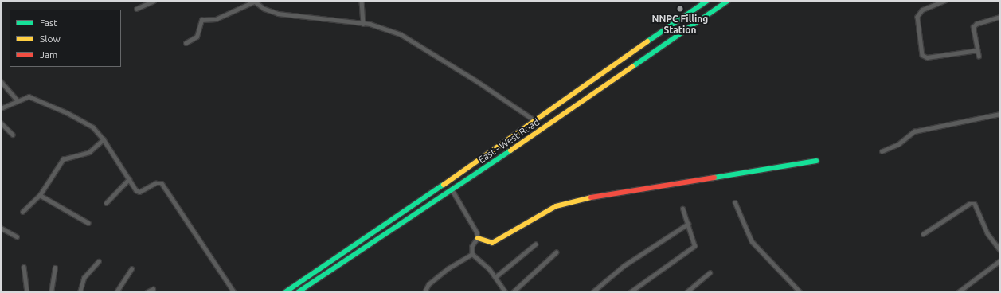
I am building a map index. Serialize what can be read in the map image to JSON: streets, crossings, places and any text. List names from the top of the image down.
{
  "streets": {
    "main road": ["East - West Road"]
  },
  "places": ["NNPC Filling Station"],
  "legend": ["Fast", "Slow", "Jam"]
}
